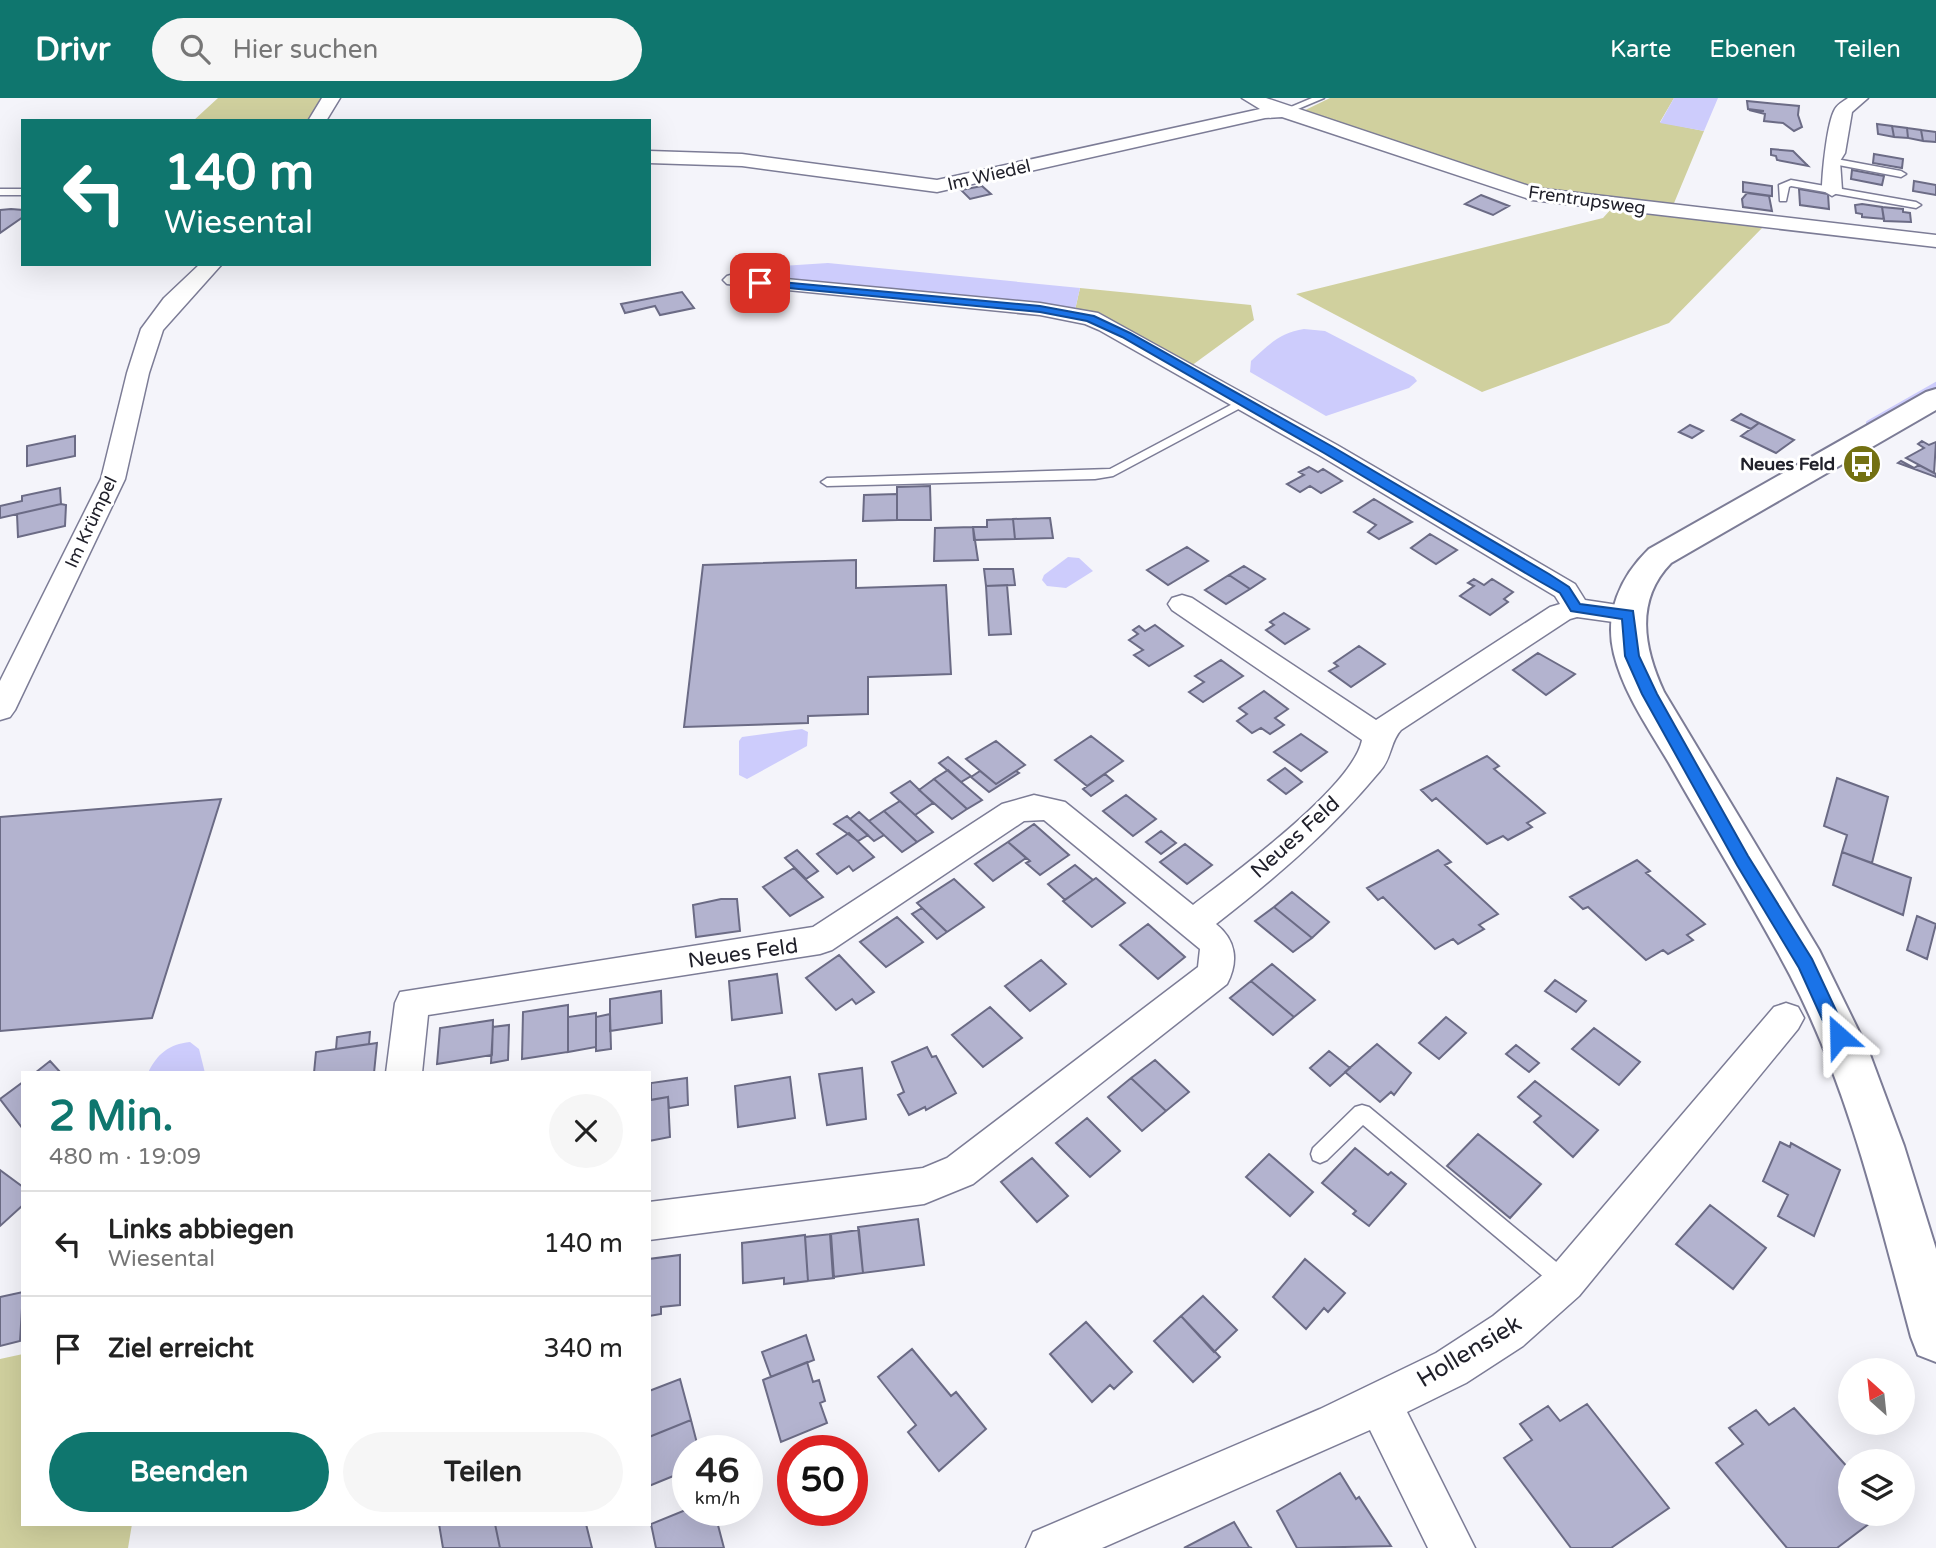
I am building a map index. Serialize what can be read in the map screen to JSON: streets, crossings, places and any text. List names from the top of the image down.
{
  "streets": {
    "street": [
      "Im Wiedel",
      "Frentrupsweg",
      "Im Krümpel",
      "Neues Feld",
      "Hollensiek"
    ]
  },
  "crossings": [
    ["Im Wiedel", "Frentrupsweg"]
  ],
  "places": {
    "bus stop": ["Neues Feld"]
  },
  "north": "top left",
  "page": {
    "header": "Drivr",
    "search": "Hier suchen",
    "nav": ["Karte", "Ebenen", "Teilen"],
    "turn": ["140 m", "Wiesental"],
    "heading": ["2 Min.", "480 m · 19:09"],
    "list": [
      {
        "name": "Links abbiegen",
        "note": "Wiesental",
        "value": "140 m"
      },
      {
        "name": "Ziel erreicht",
        "value": "340 m"
      }
    ],
    "buttons": ["Beenden", "Teilen"],
    "speed": "46 km/h",
    "limit": "50"
  }
}
